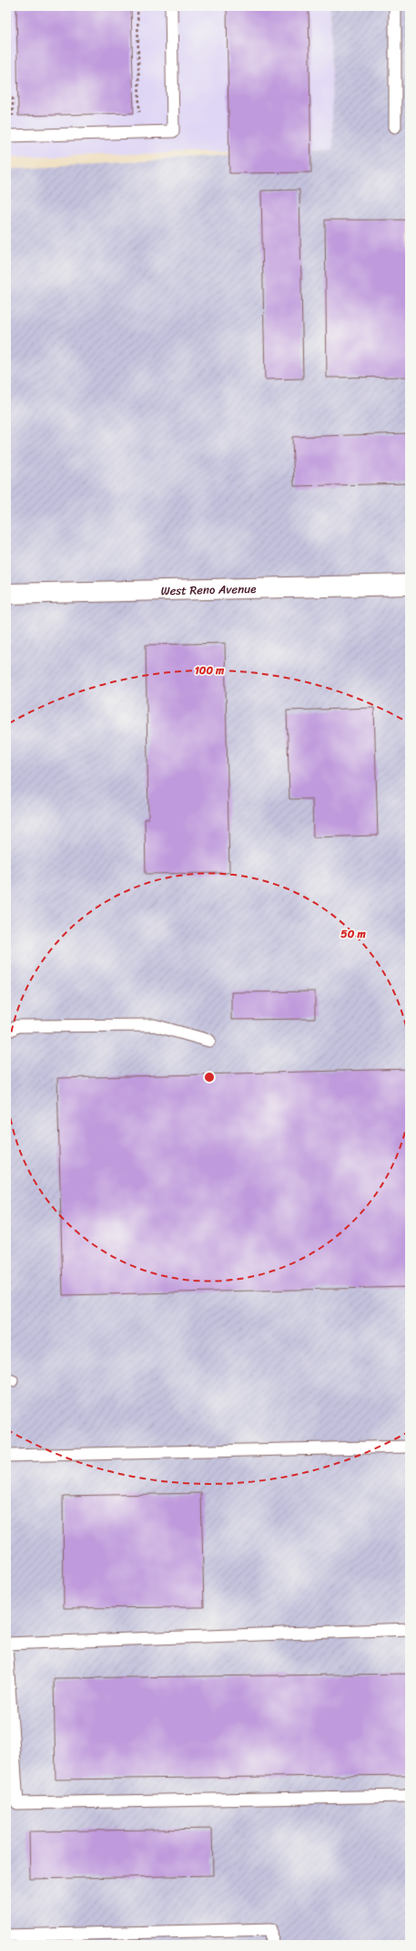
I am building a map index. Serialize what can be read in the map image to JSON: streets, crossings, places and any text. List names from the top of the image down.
{
  "streets": {
    "street": ["West Reno Avenue"]
  },
  "rings": ["100 m", "50 m"]
}
